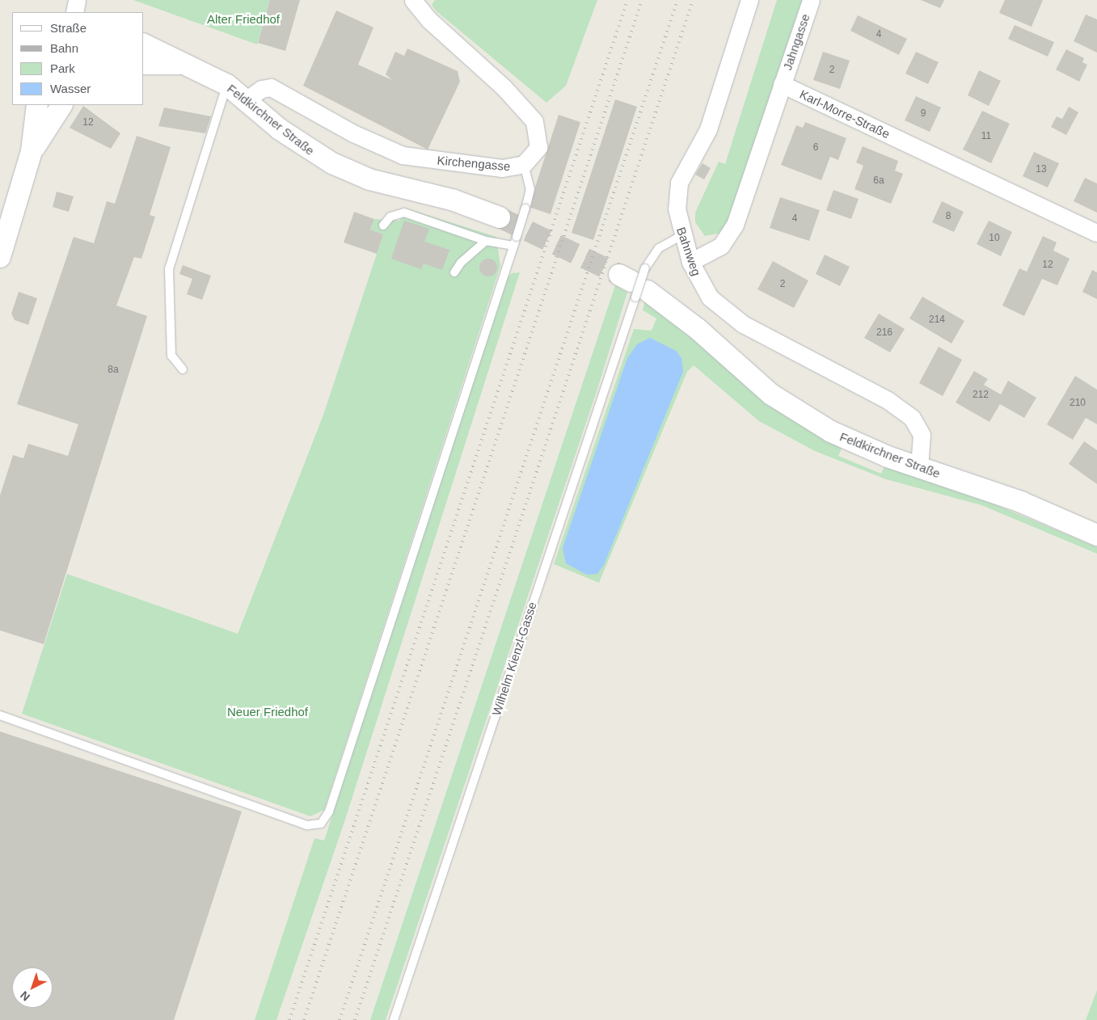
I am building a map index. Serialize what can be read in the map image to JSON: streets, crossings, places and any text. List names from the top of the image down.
{
  "streets": {
    "street": [
      "Jahngasse",
      "Karl-Morre-Straße",
      "Feldkirchner Straße",
      "Kirchengasse",
      "Bahnweg"
    ],
    "lane": ["Wilhelm Kienzl-Gasse"]
  },
  "crossings": [
    ["Jahngasse", "Karl-Morre-Straße"],
    ["Feldkirchner Straße", "Kirchengasse"],
    ["Feldkirchner Straße", "Bahnweg"],
    ["Feldkirchner Straße", "Wilhelm Kienzl-Gasse"],
    ["Bahnweg", "Wilhelm Kienzl-Gasse"]
  ],
  "parks": ["Alter Friedhof", "Neuer Friedhof"],
  "house_numbers": [
    "4",
    "2",
    "9",
    "12",
    "11",
    "6",
    "13",
    "6a",
    "8",
    "4",
    "10",
    "12",
    "2",
    "214",
    "216",
    "8a",
    "212",
    "210"
  ],
  "legend": [
    "Straße",
    "Bahn",
    "Park",
    "Wasser"
  ],
  "north": "bottom left"
}
